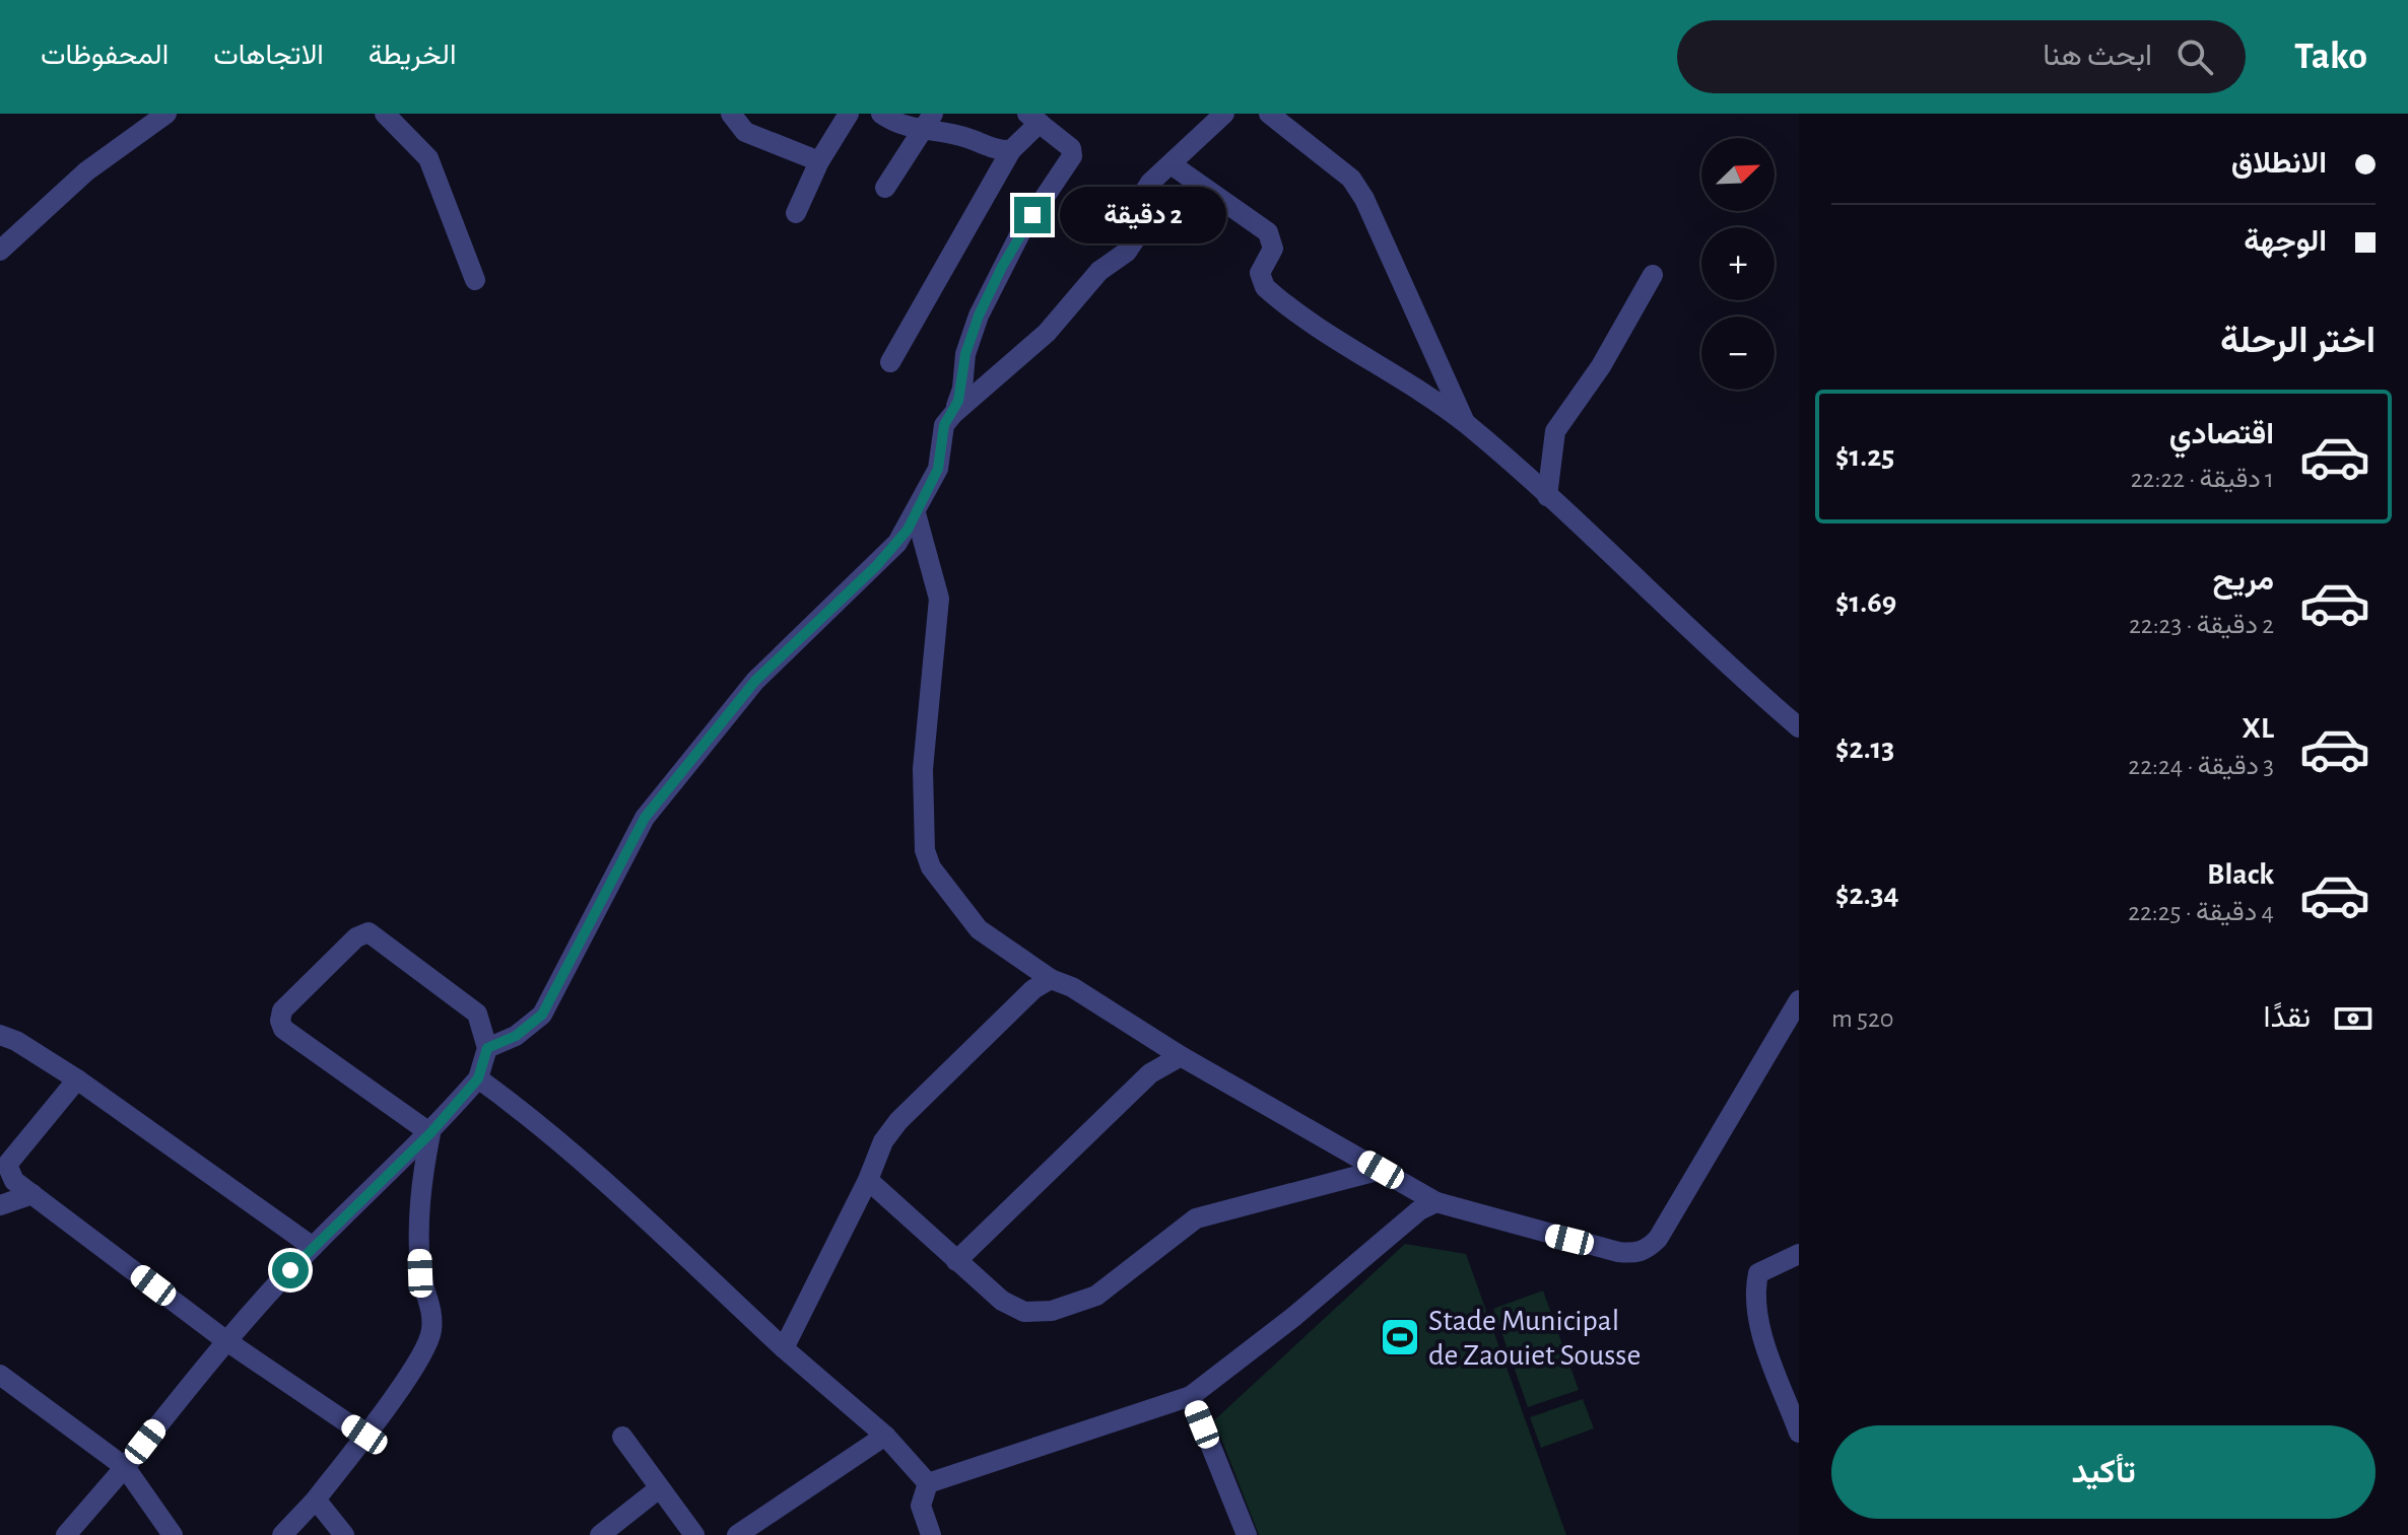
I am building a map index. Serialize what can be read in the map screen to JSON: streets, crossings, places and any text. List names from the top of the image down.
{
  "places": {
    "sports": ["Stade Municipal de Zaouiet Sousse"]
  },
  "north": "top right",
  "page": {
    "header": "Tako",
    "search": "ابحث هنا",
    "nav": ["الخريطة", "الاتجاهات", "المحفوظات"],
    "banner": ["الانطلاق", "الوجهة"],
    "map_buttons": ["+", "−"],
    "bubble": "2 دقيقة",
    "heading": "اختر الرحلة",
    "list": [
      {
        "name": "اقتصادي",
        "note": "1 دقيقة · 22:22",
        "value": "$1.25"
      },
      {
        "name": "مريح",
        "note": "2 دقيقة · 22:23",
        "value": "$1.69"
      },
      {
        "name": "XL",
        "note": "3 دقيقة · 22:24",
        "value": "$2.13"
      },
      {
        "name": "Black",
        "note": "4 دقيقة · 22:25",
        "value": "$2.34"
      }
    ],
    "pay": ["نقدًا", "520 m"],
    "buttons": "تأكيد"
  }
}
